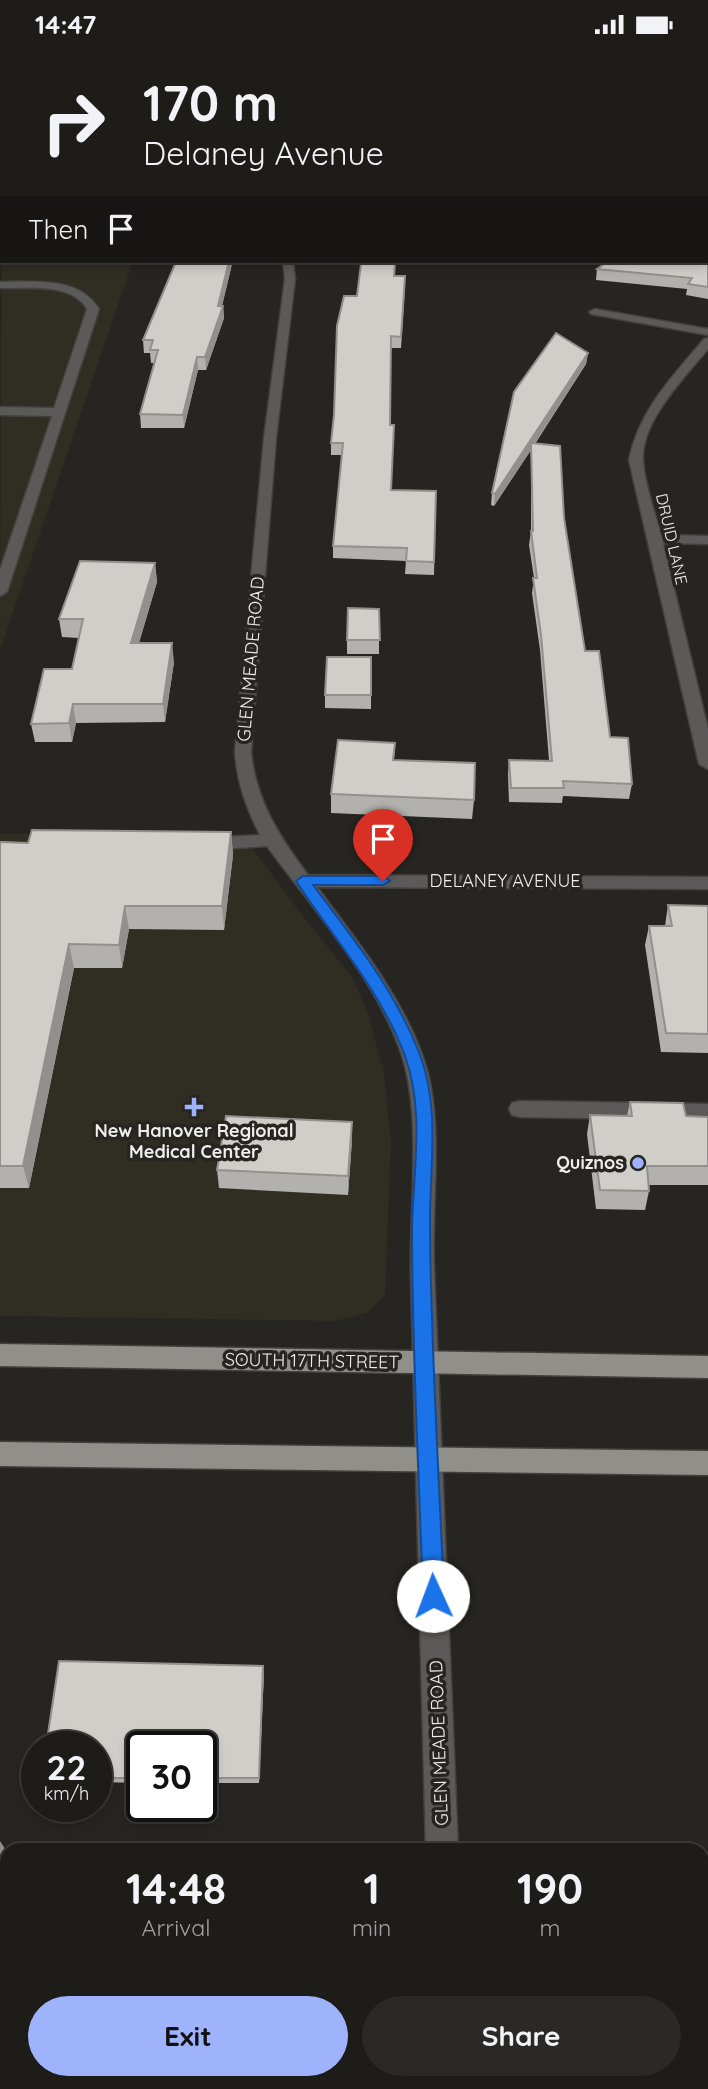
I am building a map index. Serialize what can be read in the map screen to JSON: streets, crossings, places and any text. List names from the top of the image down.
{
  "streets": {
    "main road": ["SOUTH 17TH STREET"],
    "street": ["DRUID LANE", "GLEN MEADE ROAD", "DELANEY AVENUE"]
  },
  "crossings": [
    ["GLEN MEADE ROAD", "DELANEY AVENUE"],
    ["GLEN MEADE ROAD", "SOUTH 17TH STREET"]
  ],
  "places": {
    "health": ["New Hanover Regional Medical Center"],
    "other": ["Quiznos"]
  },
  "page": {
    "status": "14:47",
    "turn": ["170 m", "Delaney Avenue"],
    "then": "Then",
    "speed": "22 km/h",
    "limit": "30",
    "eta": [
      "14:48",
      "Arrival",
      "1",
      "min",
      "190",
      "m"
    ],
    "buttons": ["Exit", "Share"]
  }
}
